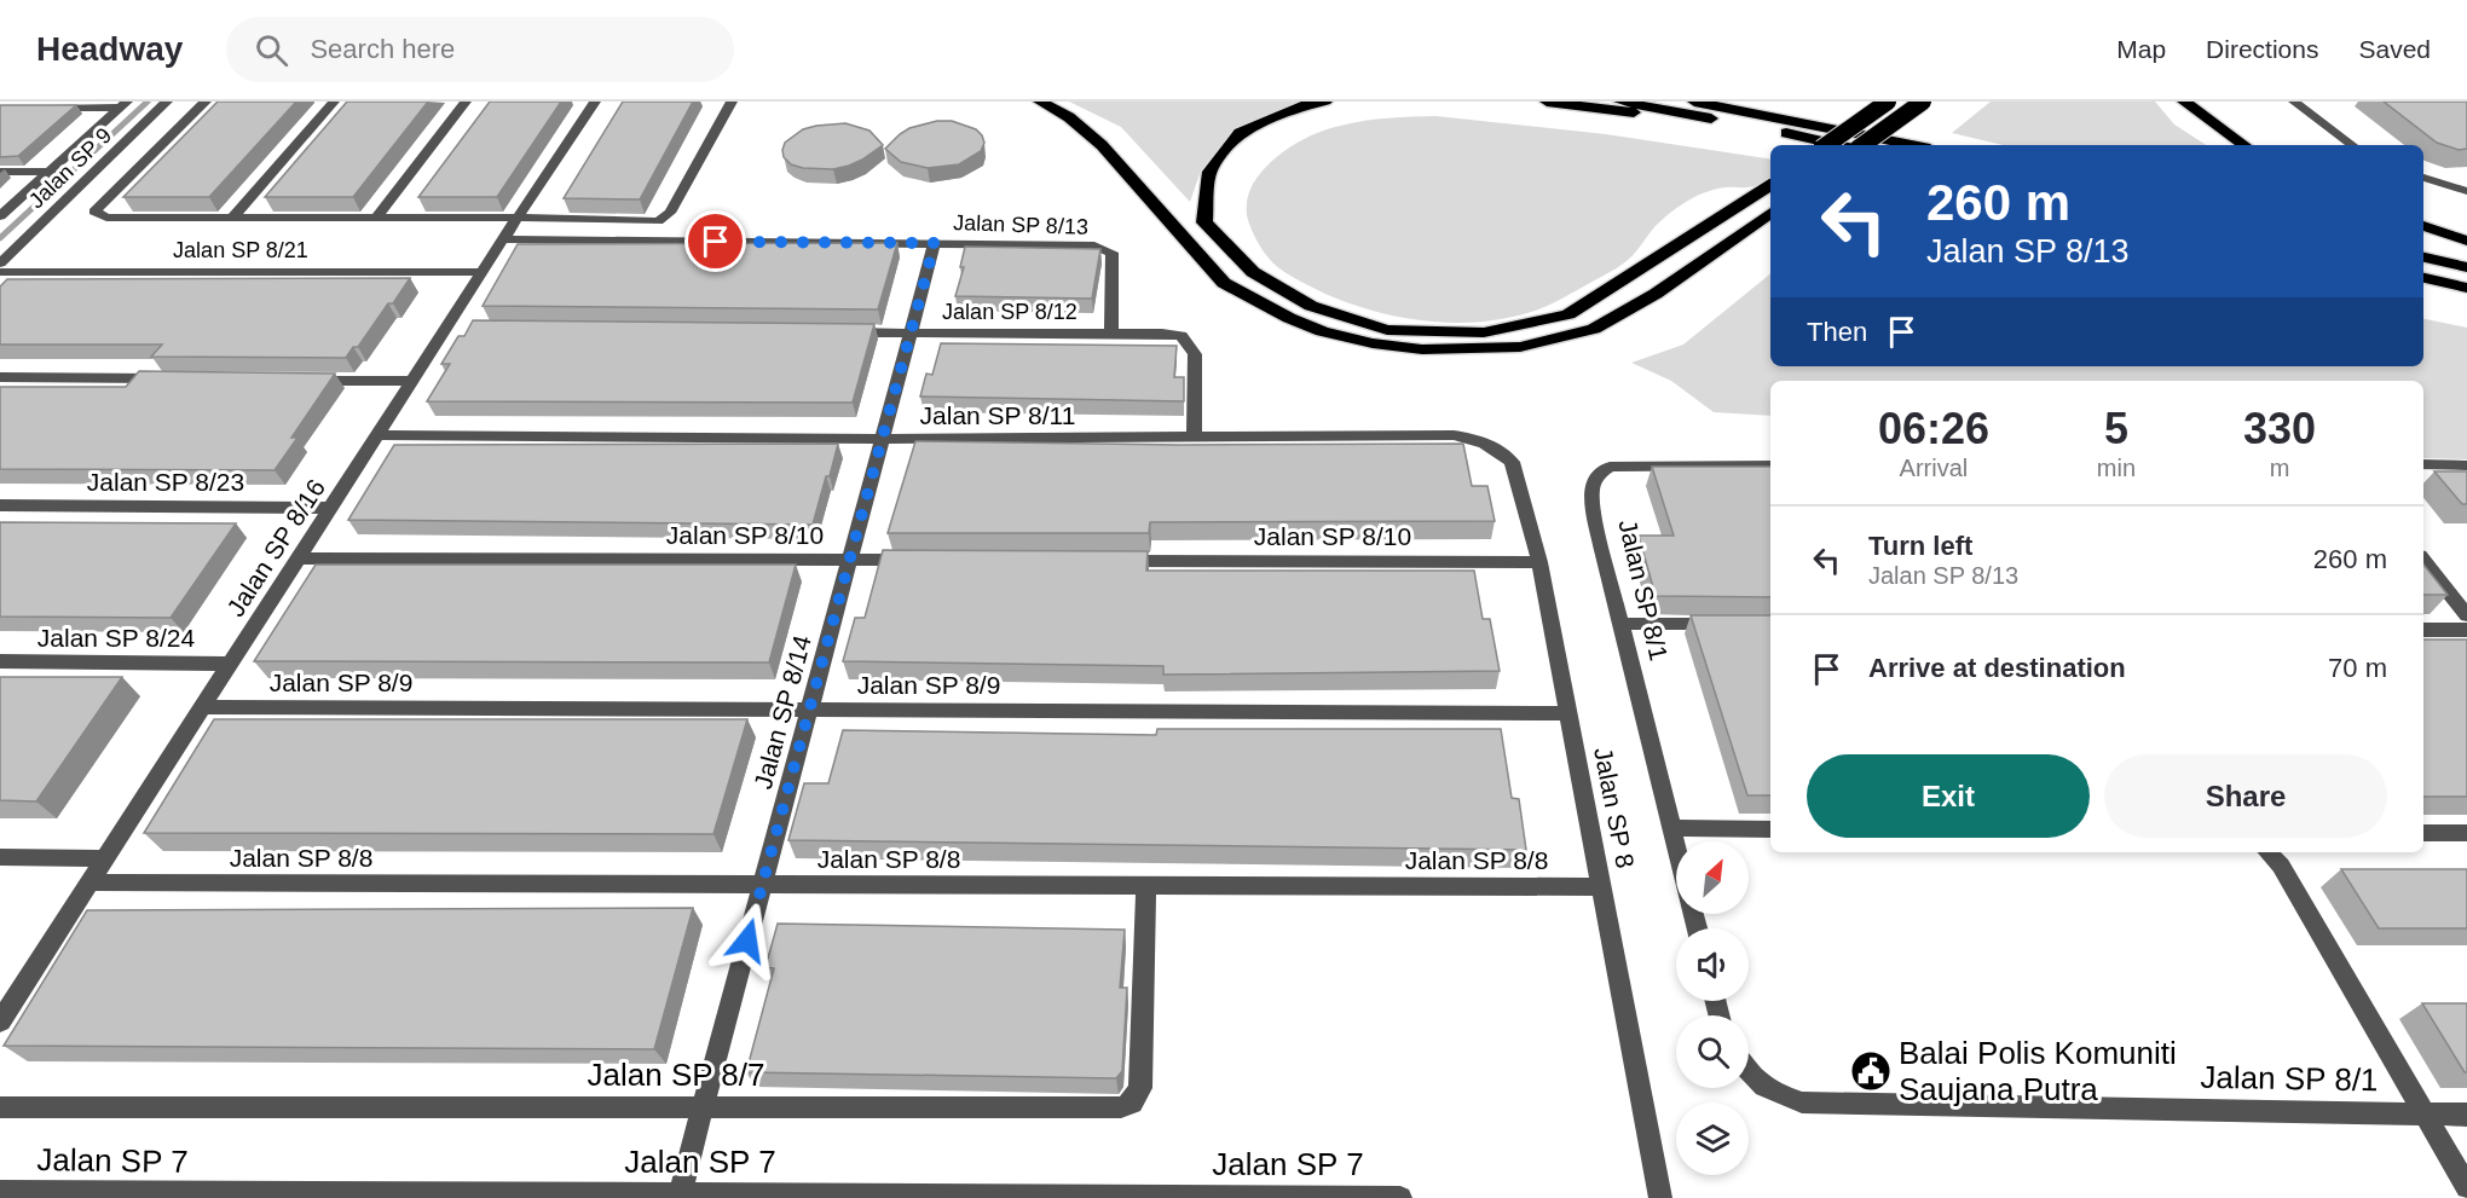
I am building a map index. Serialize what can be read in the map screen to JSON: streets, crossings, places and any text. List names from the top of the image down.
{
  "streets": {
    "street": [
      "Jalan SP 9",
      "Jalan SP 8/13",
      "Jalan SP 8/21",
      "Jalan SP 8/12",
      "Jalan SP 8/11",
      "Jalan SP 8/23",
      "Jalan SP 8/10",
      "Jalan SP 8/16",
      "Jalan SP 8/1",
      "Jalan SP 8/24",
      "Jalan SP 8/9",
      "Jalan SP 8/14",
      "Jalan SP 8",
      "Jalan SP 8/8",
      "Jalan SP 8/7",
      "Jalan SP 7"
    ]
  },
  "crossings": [
    ["Jalan SP 8/13", "Jalan SP 8/12"],
    ["Jalan SP 8/13", "Jalan SP 8/16"],
    ["Jalan SP 8/13", "Jalan SP 8/14"],
    ["Jalan SP 8/21", "Jalan SP 8/16"],
    ["Jalan SP 8/12", "Jalan SP 8/11"],
    ["Jalan SP 8/12", "Jalan SP 8/14"],
    ["Jalan SP 8/11", "Jalan SP 8/16"],
    ["Jalan SP 8/11", "Jalan SP 8/14"],
    ["Jalan SP 8/11", "Jalan SP 8"],
    ["Jalan SP 8/23", "Jalan SP 8/16"],
    ["Jalan SP 8/10", "Jalan SP 8/16"],
    ["Jalan SP 8/10", "Jalan SP 8/14"],
    ["Jalan SP 8/10", "Jalan SP 8"],
    ["Jalan SP 8/16", "Jalan SP 8/24"],
    ["Jalan SP 8/16", "Jalan SP 8/9"],
    ["Jalan SP 8/16", "Jalan SP 8/8"],
    ["Jalan SP 8/9", "Jalan SP 8/14"],
    ["Jalan SP 8/9", "Jalan SP 8"],
    ["Jalan SP 8/14", "Jalan SP 8/8"],
    ["Jalan SP 8/14", "Jalan SP 8/7"],
    ["Jalan SP 8/14", "Jalan SP 7"],
    ["Jalan SP 8", "Jalan SP 8/8"],
    ["Jalan SP 8/8", "Jalan SP 8/7"]
  ],
  "places": {
    "public building": ["Balai Polis Komuniti Saujana Putra"]
  },
  "north": "top right",
  "page": {
    "header": "Headway",
    "search": "Search here",
    "nav": ["Map", "Directions", "Saved"],
    "turn": ["260 m", "Jalan SP 8/13"],
    "then": "Then",
    "eta": [
      "06:26",
      "Arrival",
      "5",
      "min",
      "330",
      "m"
    ],
    "list": [
      {
        "name": "Turn left",
        "note": "Jalan SP 8/13",
        "value": "260 m"
      },
      {
        "name": "Arrive at destination",
        "value": "70 m"
      }
    ],
    "buttons": ["Exit", "Share"]
  }
}
